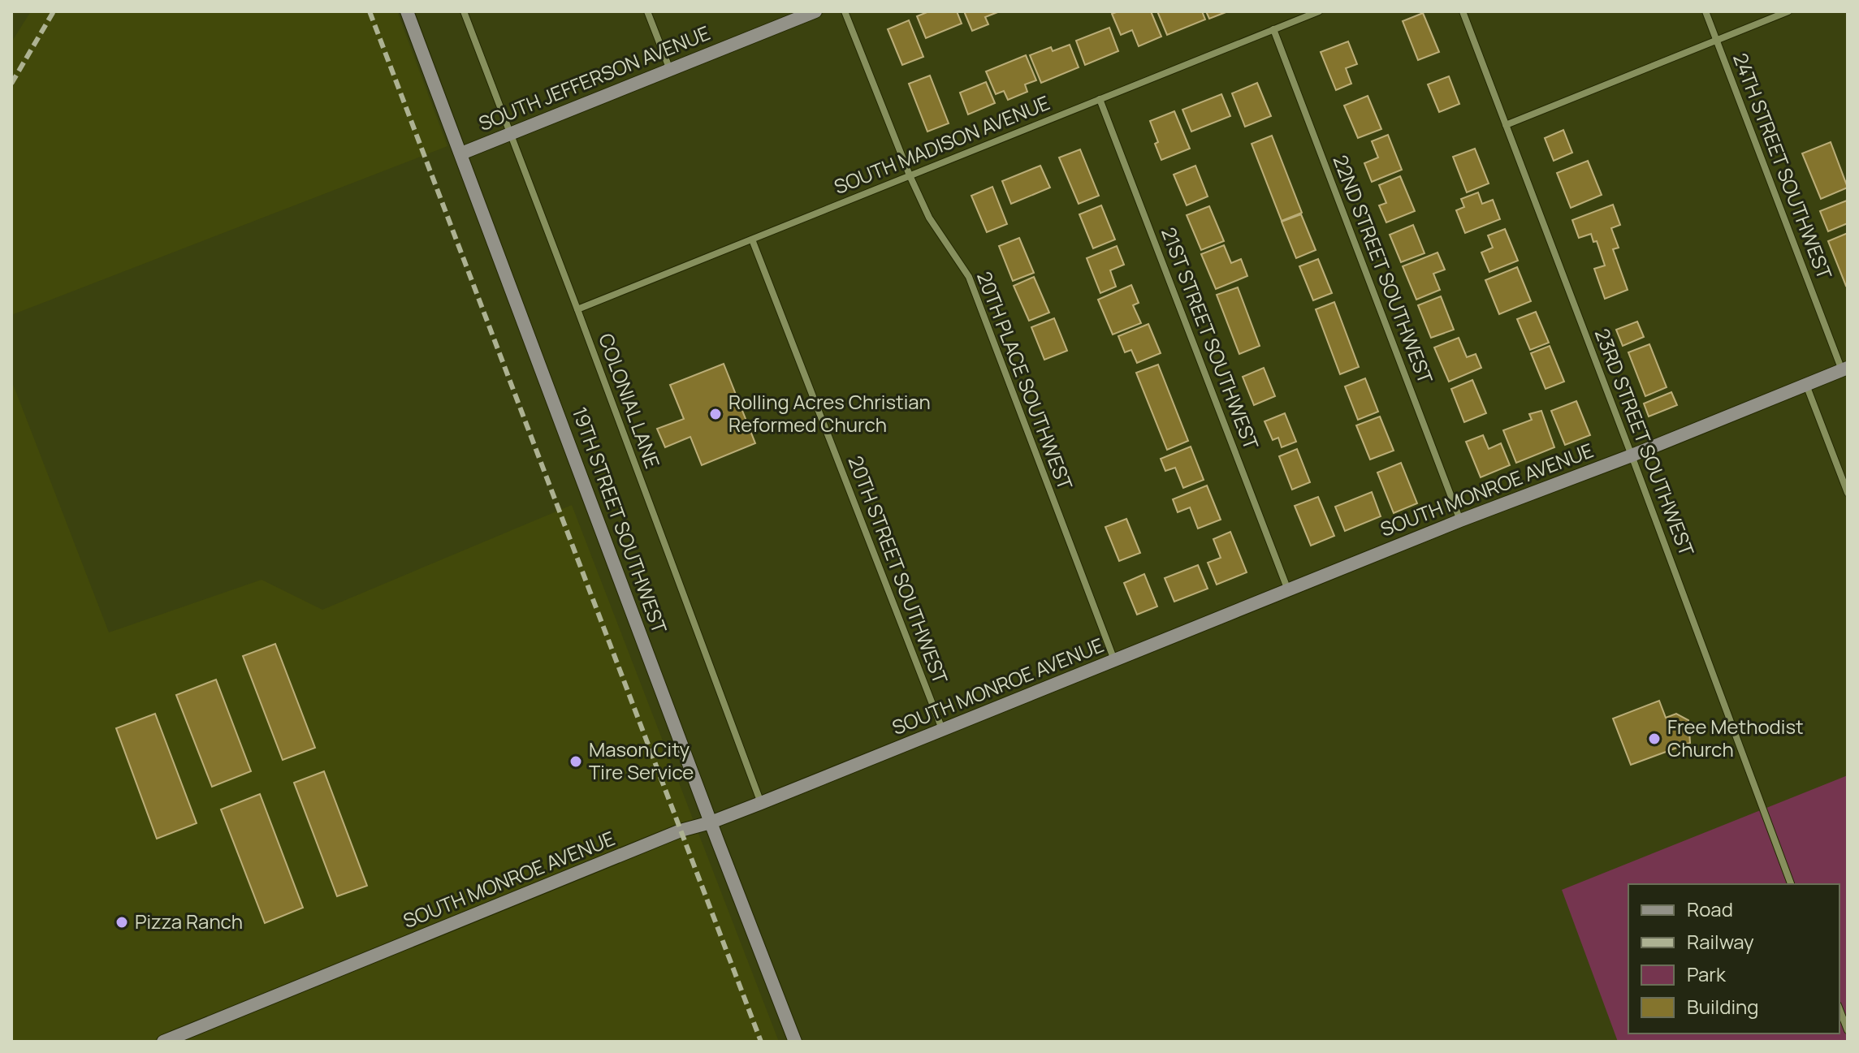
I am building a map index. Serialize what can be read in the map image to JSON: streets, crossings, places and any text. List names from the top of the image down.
{
  "streets": {
    "main road": ["SOUTH JEFFERSON AVENUE", "SOUTH MONROE AVENUE", "19TH STREET SOUTHWEST"],
    "street": [
      "SOUTH MADISON AVENUE",
      "24TH STREET SOUTHWEST",
      "22ND STREET SOUTHWEST",
      "21ST STREET SOUTHWEST",
      "20TH PLACE SOUTHWEST",
      "COLONIAL LANE",
      "23RD STREET SOUTHWEST",
      "20TH STREET SOUTHWEST"
    ]
  },
  "crossings": [
    ["SOUTH JEFFERSON AVENUE", "COLONIAL LANE"],
    ["SOUTH JEFFERSON AVENUE", "19TH STREET SOUTHWEST"],
    ["SOUTH MADISON AVENUE", "22ND STREET SOUTHWEST"],
    ["SOUTH MADISON AVENUE", "21ST STREET SOUTHWEST"],
    ["SOUTH MADISON AVENUE", "20TH PLACE SOUTHWEST"],
    ["SOUTH MADISON AVENUE", "COLONIAL LANE"],
    ["SOUTH MADISON AVENUE", "20TH STREET SOUTHWEST"],
    ["24TH STREET SOUTHWEST", "SOUTH MONROE AVENUE"],
    ["22ND STREET SOUTHWEST", "SOUTH MONROE AVENUE"],
    ["21ST STREET SOUTHWEST", "SOUTH MONROE AVENUE"],
    ["20TH PLACE SOUTHWEST", "SOUTH MONROE AVENUE"],
    ["COLONIAL LANE", "SOUTH MONROE AVENUE"],
    ["23RD STREET SOUTHWEST", "SOUTH MONROE AVENUE"],
    ["SOUTH MONROE AVENUE", "19TH STREET SOUTHWEST"],
    ["SOUTH MONROE AVENUE", "20TH STREET SOUTHWEST"]
  ],
  "places": [
    "Rolling Acres Christian Reformed Church",
    "Free Methodist Church",
    "Mason City Tire Service",
    "Pizza Ranch"
  ],
  "legend": [
    "Road",
    "Railway",
    "Park",
    "Building"
  ]
}
